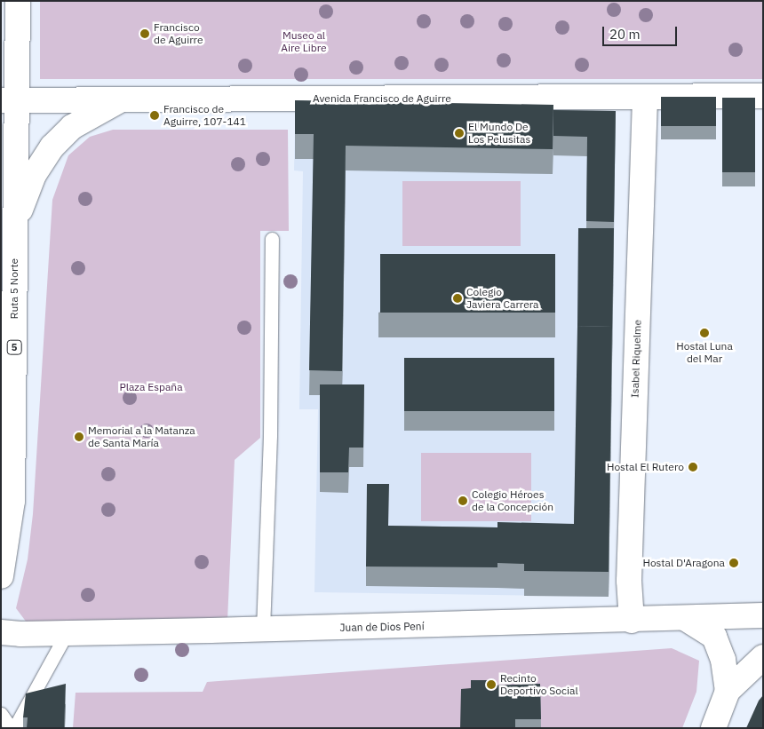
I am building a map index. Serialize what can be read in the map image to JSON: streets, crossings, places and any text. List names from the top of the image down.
{
  "streets": {
    "main road": [
      "Avenida Francisco de Aguirre",
      "Ruta 5 Norte",
      "5",
      "Isabel Riquelme",
      "Juan de Dios Pení"
    ]
  },
  "crossings": [
    ["Avenida Francisco de Aguirre", "Ruta 5 Norte"],
    ["Avenida Francisco de Aguirre", "Isabel Riquelme"],
    ["Isabel Riquelme", "Juan de Dios Pení"]
  ],
  "parks": ["Museo al Aire Libre", "Plaza España"],
  "places": [
    "Francisco de Aguirre",
    "Francisco de Aguirre, 107-141",
    "El Mundo De Los Pelusitas",
    "Colegio Javiera Carrera",
    "Hostal Luna del Mar",
    "Memorial a la Matanza de Santa María",
    "Hostal El Rutero",
    "Colegio Héroes de la Concepción",
    "Hostal D'Aragona",
    "Recinto Deportivo Social"
  ],
  "scale_bar": "20 m"
}
